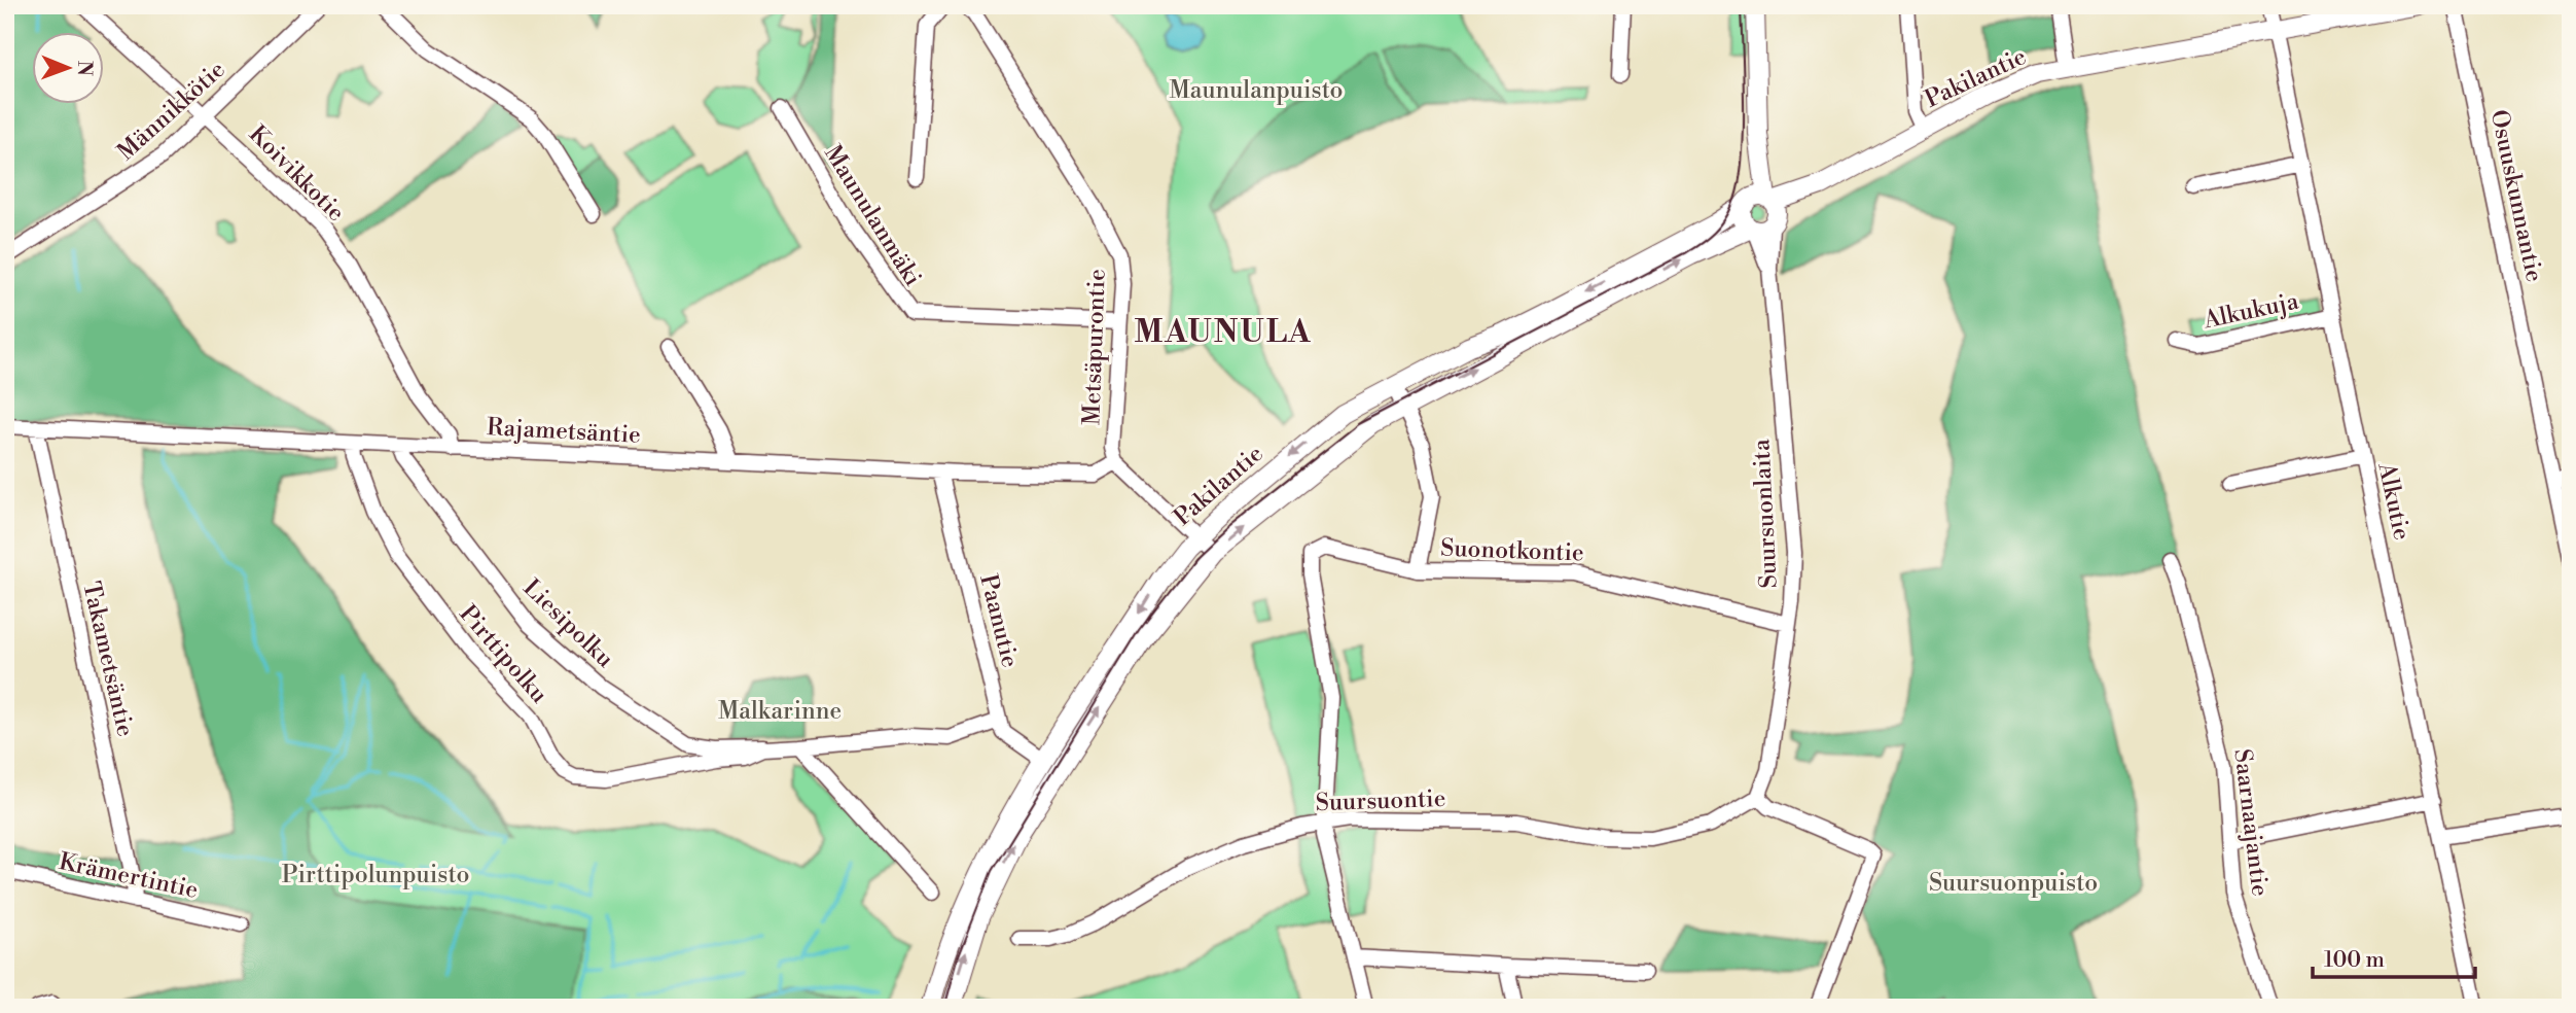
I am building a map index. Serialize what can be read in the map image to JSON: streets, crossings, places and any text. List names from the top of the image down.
{
  "streets": {
    "main road": ["Pakilantie"],
    "street": [
      "Männikkötie",
      "Koivikkotie",
      "Osuuskunnantie",
      "Maunulanmäki",
      "Alkukuja",
      "Metsäpurontie",
      "Rajametsäntie",
      "Alkutie",
      "Suursuonlaita",
      "Suonotkontie",
      "Paanutie",
      "Liesipolku",
      "Pirttipolku",
      "Takametsäntie",
      "Suursuontie",
      "Saarnaajantie",
      "Krämertintie"
    ]
  },
  "crossings": [
    ["Pakilantie", "Alkutie"],
    ["Pakilantie", "Suursuonlaita"],
    ["Männikkötie", "Koivikkotie"],
    ["Koivikkotie", "Rajametsäntie"],
    ["Maunulanmäki", "Metsäpurontie"],
    ["Alkukuja", "Alkutie"],
    ["Metsäpurontie", "Rajametsäntie"],
    ["Rajametsäntie", "Paanutie"],
    ["Rajametsäntie", "Liesipolku"],
    ["Rajametsäntie", "Pirttipolku"],
    ["Rajametsäntie", "Takametsäntie"],
    ["Suursuonlaita", "Suonotkontie"],
    ["Suursuonlaita", "Suursuontie"],
    ["Suonotkontie", "Suursuontie"],
    ["Paanutie", "Pirttipolku"],
    ["Liesipolku", "Pirttipolku"],
    ["Takametsäntie", "Krämertintie"]
  ],
  "districts": ["MAUNULA"],
  "parks": [
    "Maunulanpuisto",
    "Malkarinne",
    "Pirttipolunpuisto",
    "Suursuonpuisto"
  ],
  "scale_bar": "100 m",
  "north": "right"
}
